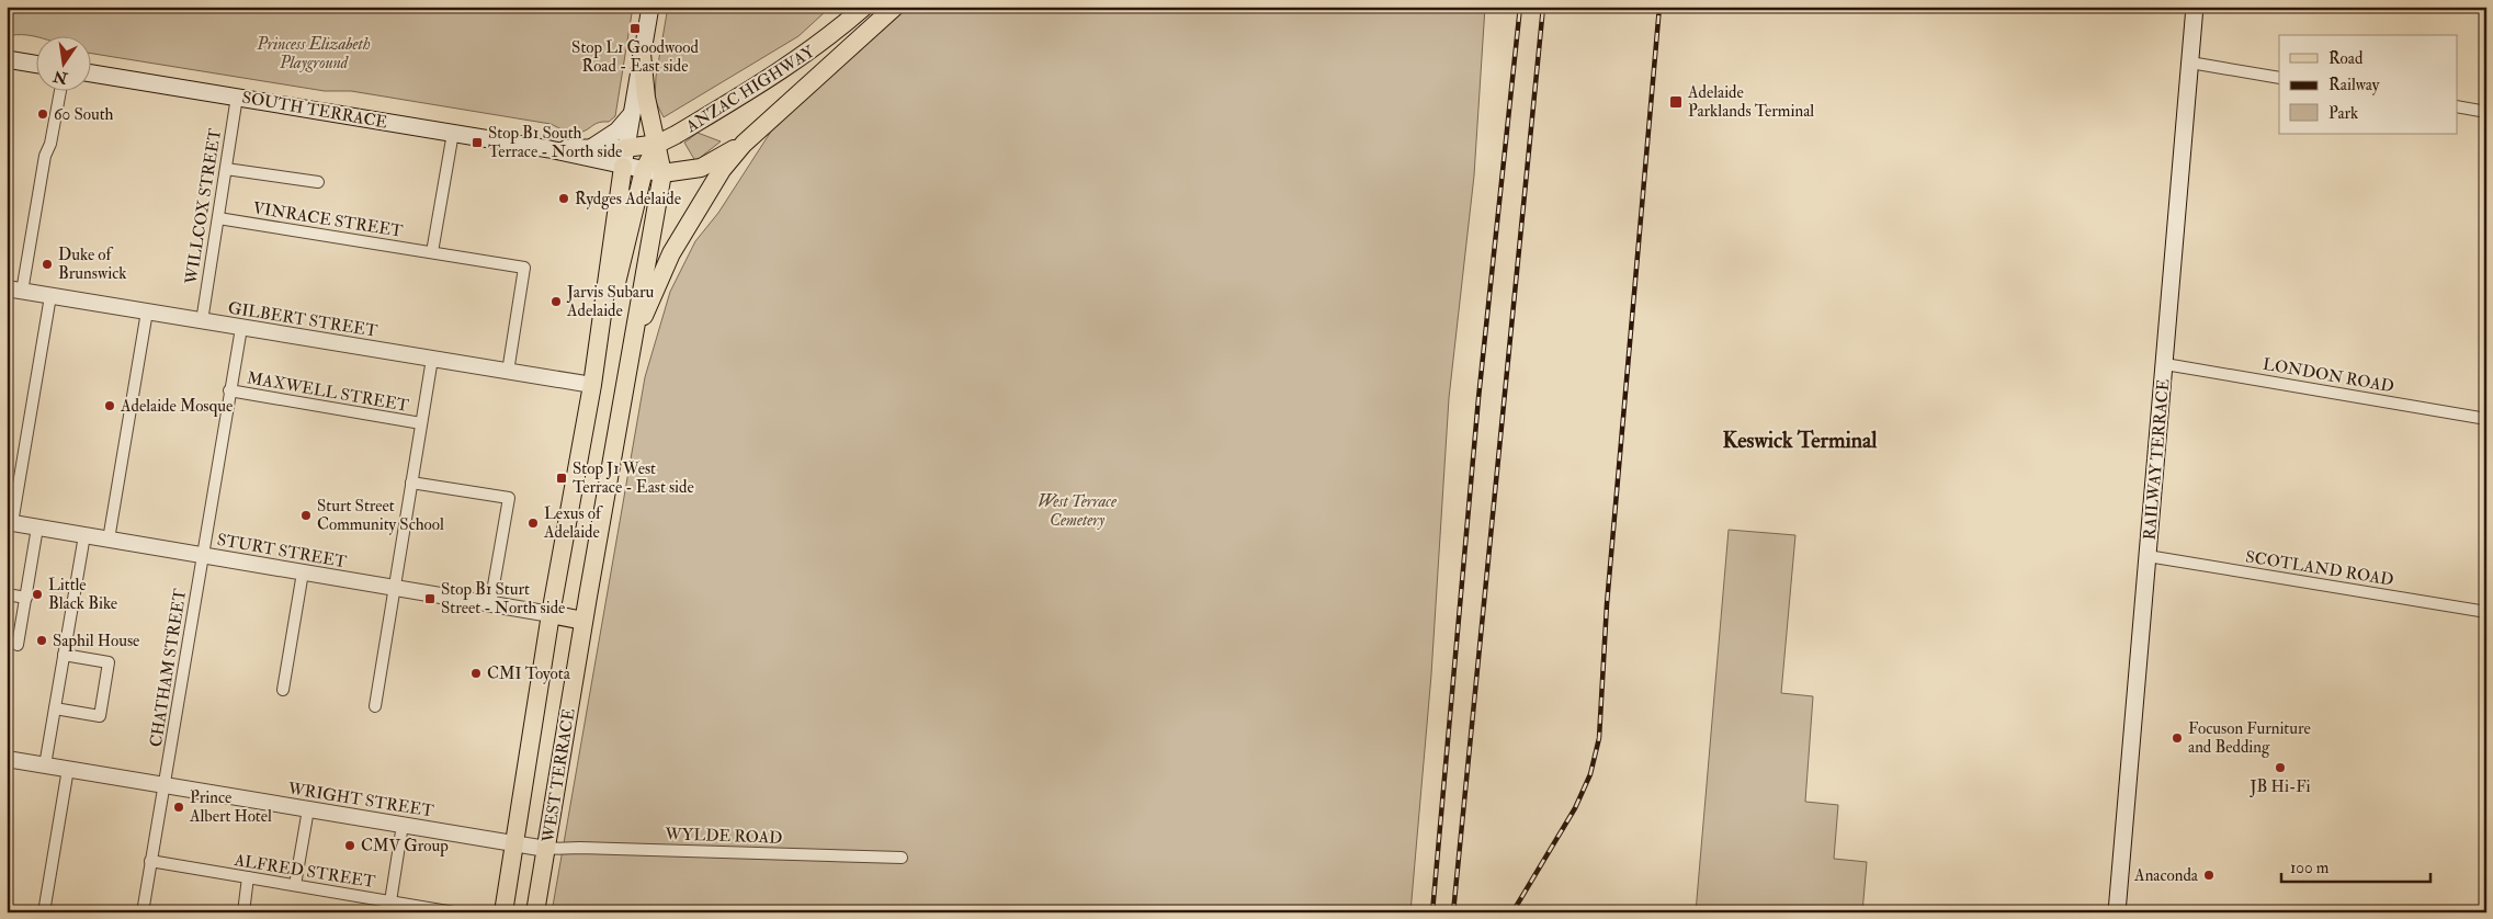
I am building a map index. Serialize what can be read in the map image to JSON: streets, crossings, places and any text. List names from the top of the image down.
{
  "streets": {
    "main road": [
      "ANZAC HIGHWAY",
      "SOUTH TERRACE",
      "RAILWAY TERRACE",
      "WEST TERRACE"
    ],
    "street": [
      "WILLCOX STREET",
      "VINRACE STREET",
      "GILBERT STREET",
      "LONDON ROAD",
      "MAXWELL STREET",
      "STURT STREET",
      "SCOTLAND ROAD",
      "CHATHAM STREET",
      "WRIGHT STREET",
      "WYLDE ROAD",
      "ALFRED STREET"
    ]
  },
  "crossings": [
    ["ANZAC HIGHWAY", "SOUTH TERRACE"],
    ["ANZAC HIGHWAY", "WEST TERRACE"],
    ["SOUTH TERRACE", "WILLCOX STREET"],
    ["SOUTH TERRACE", "WEST TERRACE"],
    ["WILLCOX STREET", "VINRACE STREET"],
    ["WILLCOX STREET", "GILBERT STREET"],
    ["VINRACE STREET", "GILBERT STREET"],
    ["GILBERT STREET", "CHATHAM STREET"],
    ["GILBERT STREET", "WEST TERRACE"],
    ["LONDON ROAD", "RAILWAY TERRACE"],
    ["MAXWELL STREET", "CHATHAM STREET"],
    ["RAILWAY TERRACE", "SCOTLAND ROAD"],
    ["STURT STREET", "CHATHAM STREET"],
    ["STURT STREET", "WEST TERRACE"],
    ["CHATHAM STREET", "WRIGHT STREET"],
    ["CHATHAM STREET", "ALFRED STREET"],
    ["WEST TERRACE", "WRIGHT STREET"],
    ["WEST TERRACE", "WYLDE ROAD"],
    ["WRIGHT STREET", "WYLDE ROAD"]
  ],
  "districts": ["Keswick Terminal"],
  "parks": ["Princess Elizabeth Playground", "West Terrace Cemetery"],
  "places": {
    "transit": [
      "Stop L1 Goodwood Road - East side",
      "Adelaide Parklands Terminal",
      "Stop B1 South Terrace - North side",
      "Stop J1 West Terrace - East side",
      "Stop B1 Sturt Street - North side"
    ],
    "other": [
      "60 South",
      "Rydges Adelaide",
      "Duke of Brunswick",
      "Jarvis Subaru Adelaide",
      "Adelaide Mosque",
      "Sturt Street Community School",
      "Lexus of Adelaide",
      "Little Black Bike",
      "Saphil House",
      "CMI Toyota",
      "Focuson Furniture and Bedding",
      "JB Hi-Fi",
      "Prince Albert Hotel",
      "CMV Group",
      "Anaconda"
    ]
  },
  "legend": ["Road", "Railway", "Park"],
  "scale_bar": "100 m",
  "north": "bottom"
}
